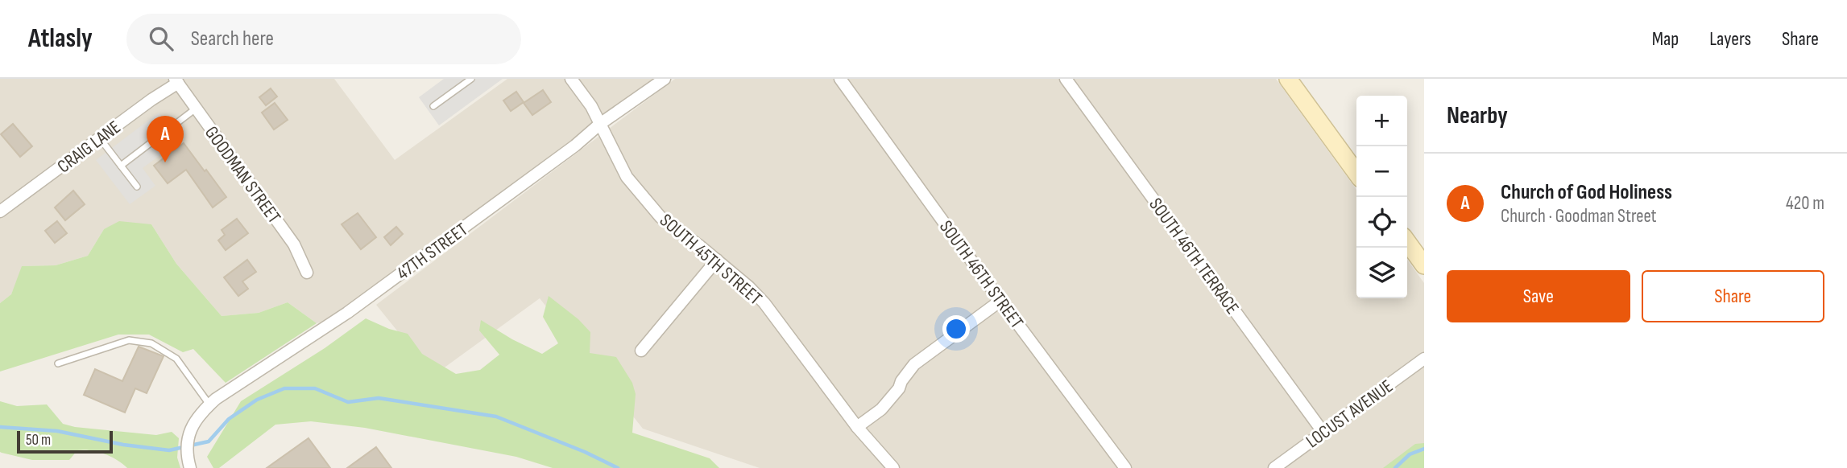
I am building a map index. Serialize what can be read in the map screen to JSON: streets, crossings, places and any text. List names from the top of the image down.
{
  "streets": {
    "street": [
      "CRAIG LANE",
      "GOODMAN STREET",
      "47TH STREET",
      "SOUTH 46TH TERRACE",
      "SOUTH 45TH STREET",
      "SOUTH 46TH STREET",
      "LOCUST AVENUE"
    ]
  },
  "crossings": [
    ["CRAIG LANE", "GOODMAN STREET"],
    ["47TH STREET", "SOUTH 45TH STREET"],
    ["SOUTH 46TH TERRACE", "LOCUST AVENUE"]
  ],
  "scale_bar": "50 m",
  "page": {
    "header": "Atlasly",
    "search": "Search here",
    "nav": ["Map", "Layers", "Share"],
    "heading": "Nearby",
    "map_buttons": ["+", "−"],
    "pins": "A",
    "list": [
      {
        "mark": "A",
        "name": "Church of God Holiness",
        "note": "Church · Goodman Street",
        "value": "420 m"
      }
    ],
    "buttons": ["Save", "Share"],
    "scale": "50 m"
  }
}
